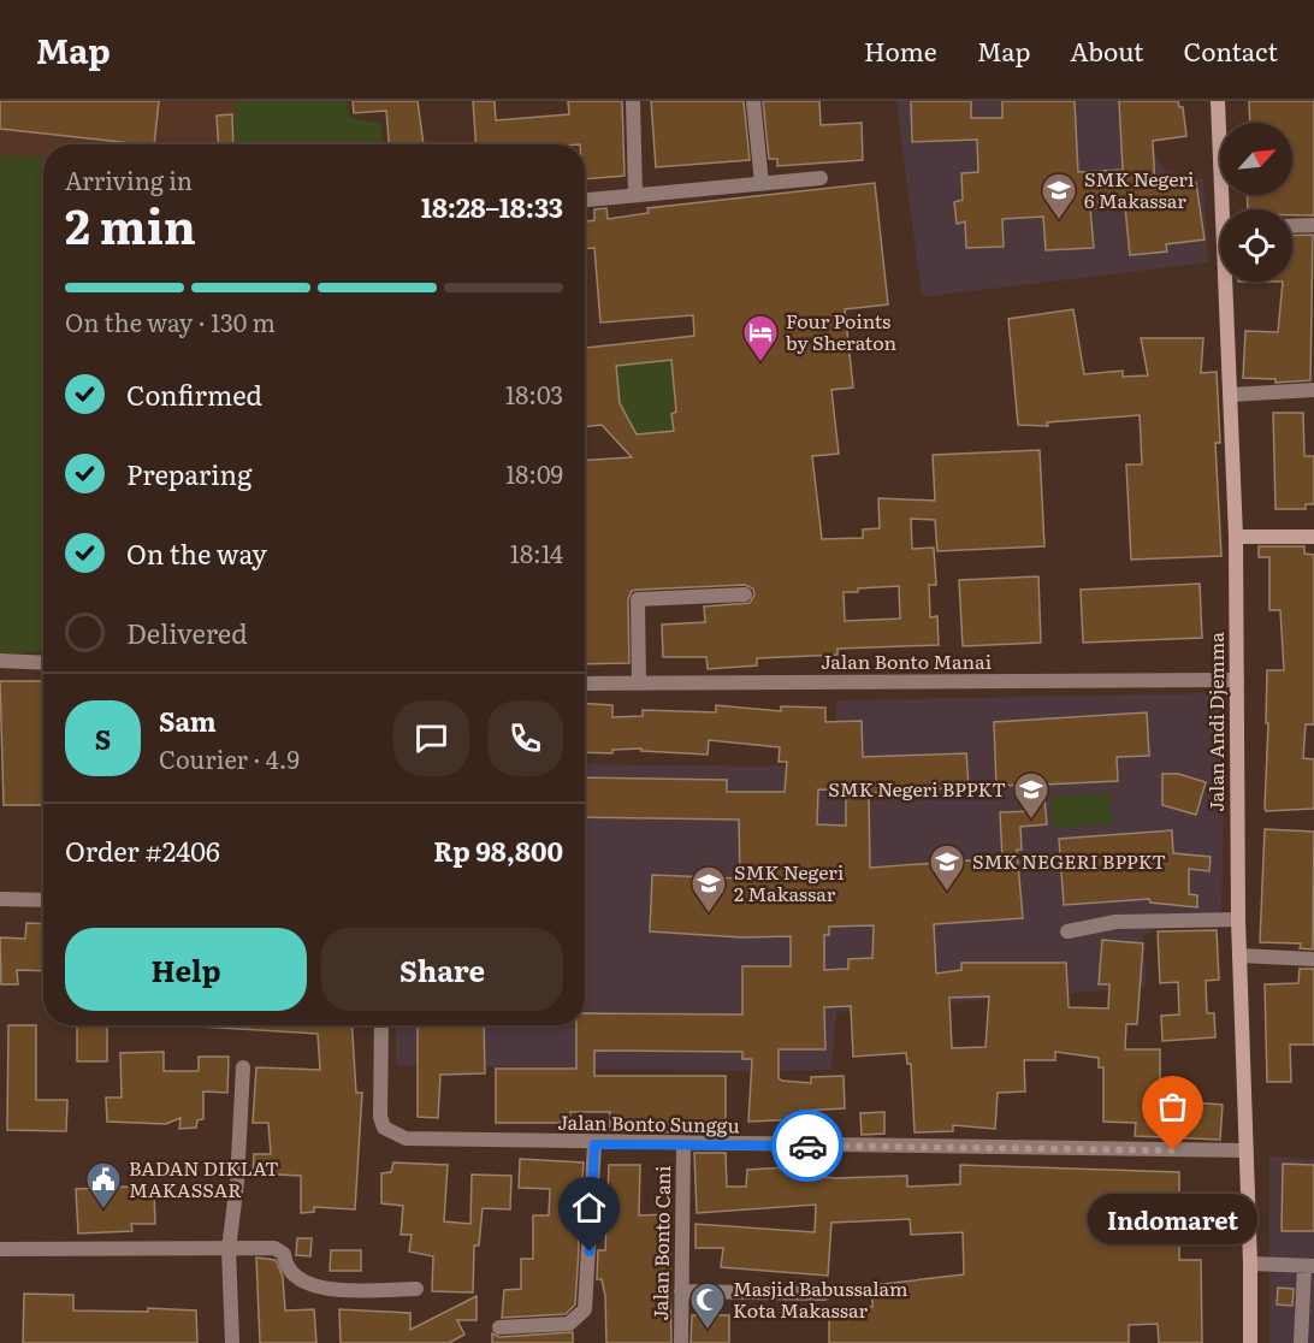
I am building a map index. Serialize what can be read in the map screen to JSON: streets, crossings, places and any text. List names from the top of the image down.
{
  "streets": {
    "main road": ["Jalan Andi Djemma"],
    "street": ["Jalan Bonto Manai", "Jalan Bonto Sunggu", "Jalan Bonto Cani"]
  },
  "crossings": [
    ["Jalan Bonto Manai", "Jalan Andi Djemma"],
    ["Jalan Andi Djemma", "Jalan Bonto Sunggu"],
    ["Jalan Bonto Sunggu", "Jalan Bonto Cani"]
  ],
  "places": {
    "school or university": [
      "SMK Negeri 6 Makassar",
      "SMK Negeri BPPKT",
      "SMK NEGERI BPPKT",
      "SMK Negeri 2 Makassar"
    ],
    "hotel": ["Four Points by Sheraton"],
    "other": ["Indomaret"],
    "public building": ["BADAN DIKLAT MAKASSAR"],
    "mosque": ["Masjid Babussalam Kota Makassar"]
  },
  "north": "top right",
  "page": {
    "header": "Map",
    "nav": [
      "Home",
      "Map",
      "About",
      "Contact"
    ],
    "heading": ["2 min", "Arriving in", "18:28–18:33"],
    "panel": [
      "Sam",
      "Courier · 4.9",
      "Order #2406",
      "Rp 98,800"
    ],
    "bar": "On the way · 130 m",
    "list": [
      ["Confirmed", "18:03"],
      ["Preparing", "18:09"],
      ["On the way", "18:14"],
      "Delivered"
    ],
    "round": "S",
    "buttons": ["Help", "Share"],
    "bubble": "Indomaret"
  }
}
